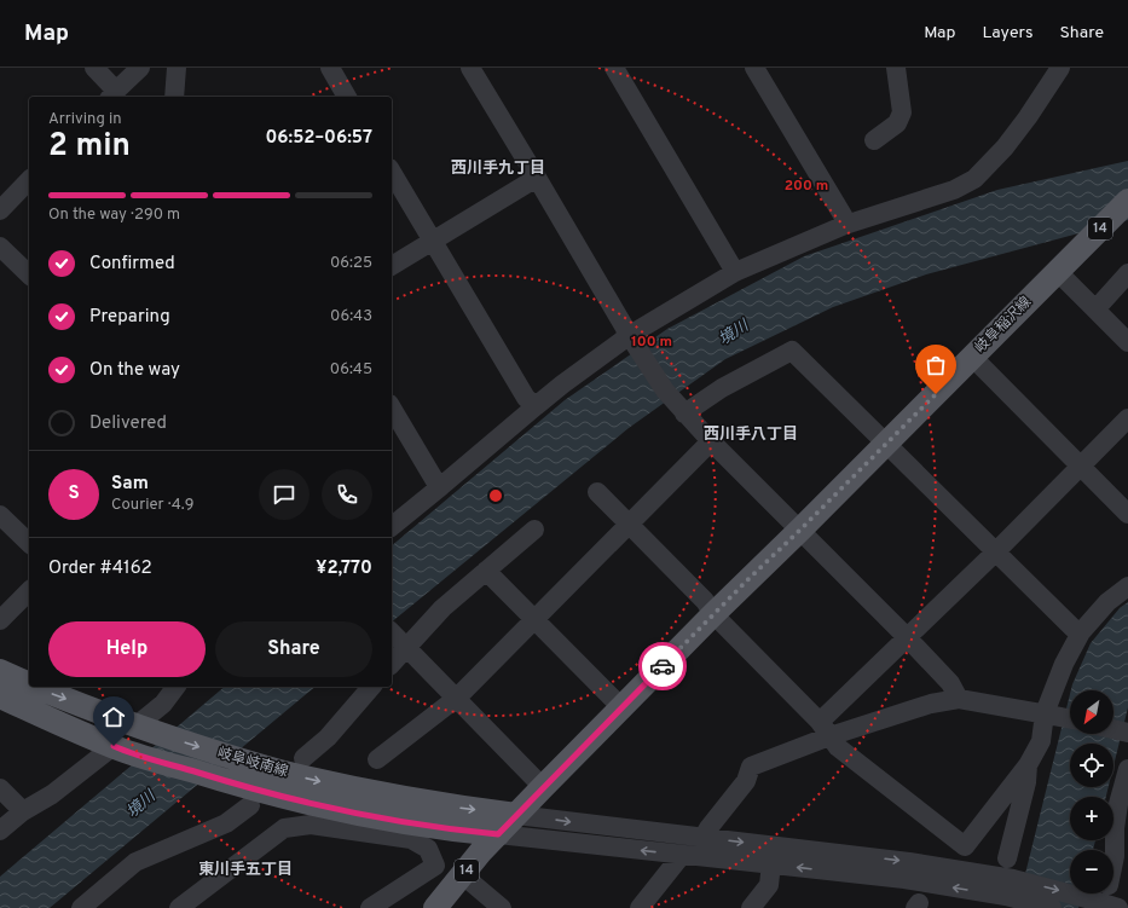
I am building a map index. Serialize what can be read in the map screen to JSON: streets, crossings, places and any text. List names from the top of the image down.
{
  "streets": {
    "main road": ["14", "岐阜稲沢線", "岐阜岐南線"]
  },
  "crossings": [
    ["岐阜稲沢線", "岐阜岐南線"]
  ],
  "districts": ["西川手九丁目", "西川手八丁目", "東川手五丁目"],
  "water": ["境川"],
  "north": "bottom left",
  "page": {
    "header": "Map",
    "nav": ["Map", "Layers", "Share"],
    "heading": ["2 min", "Arriving in", "06:52–06:57"],
    "panel": [
      "Sam",
      "Courier · 4.9",
      "Order #4162",
      "¥2,770"
    ],
    "bar": "On the way · 290 m",
    "list": [
      ["Confirmed", "06:25"],
      ["Preparing", "06:43"],
      ["On the way", "06:45"],
      "Delivered"
    ],
    "round": "S",
    "buttons": ["Help", "Share"],
    "map_buttons": ["+", "−"]
  },
  "rings": ["200 m", "100 m"]
}
